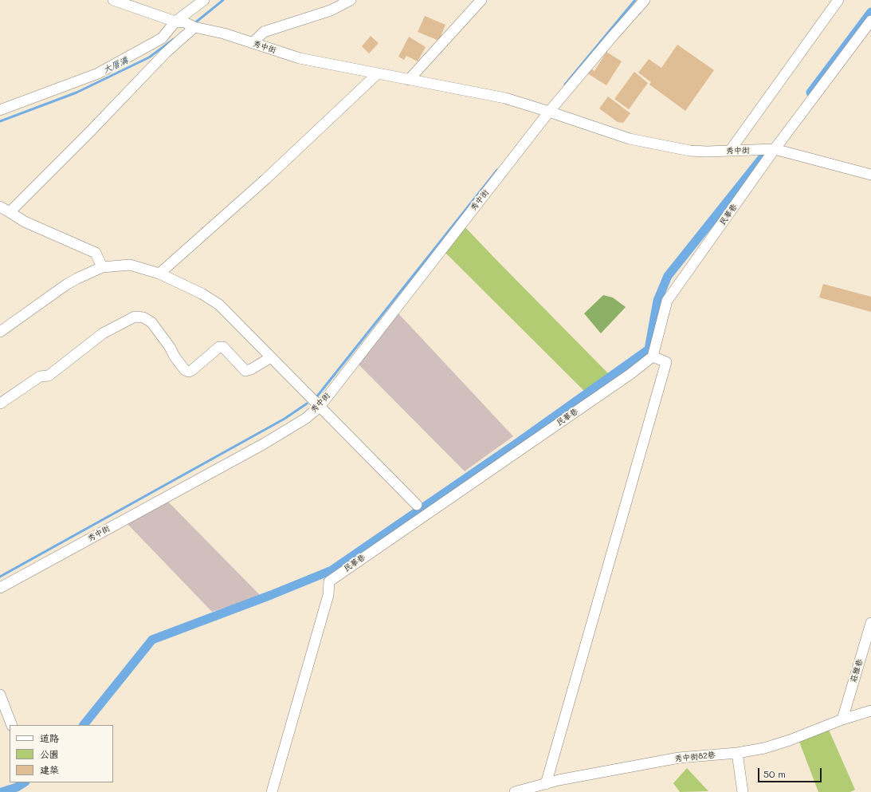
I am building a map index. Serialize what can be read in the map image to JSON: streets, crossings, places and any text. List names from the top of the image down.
{
  "streets": {
    "street": [
      "秀中街",
      "民華巷",
      "莊雅巷",
      "秀中街82巷"
    ]
  },
  "crossings": [
    ["秀中街", "民華巷"],
    ["莊雅巷", "秀中街82巷"]
  ],
  "water": ["大厝溝"],
  "legend": ["道路", "公園", "建築"],
  "scale_bar": "50 m"
}
